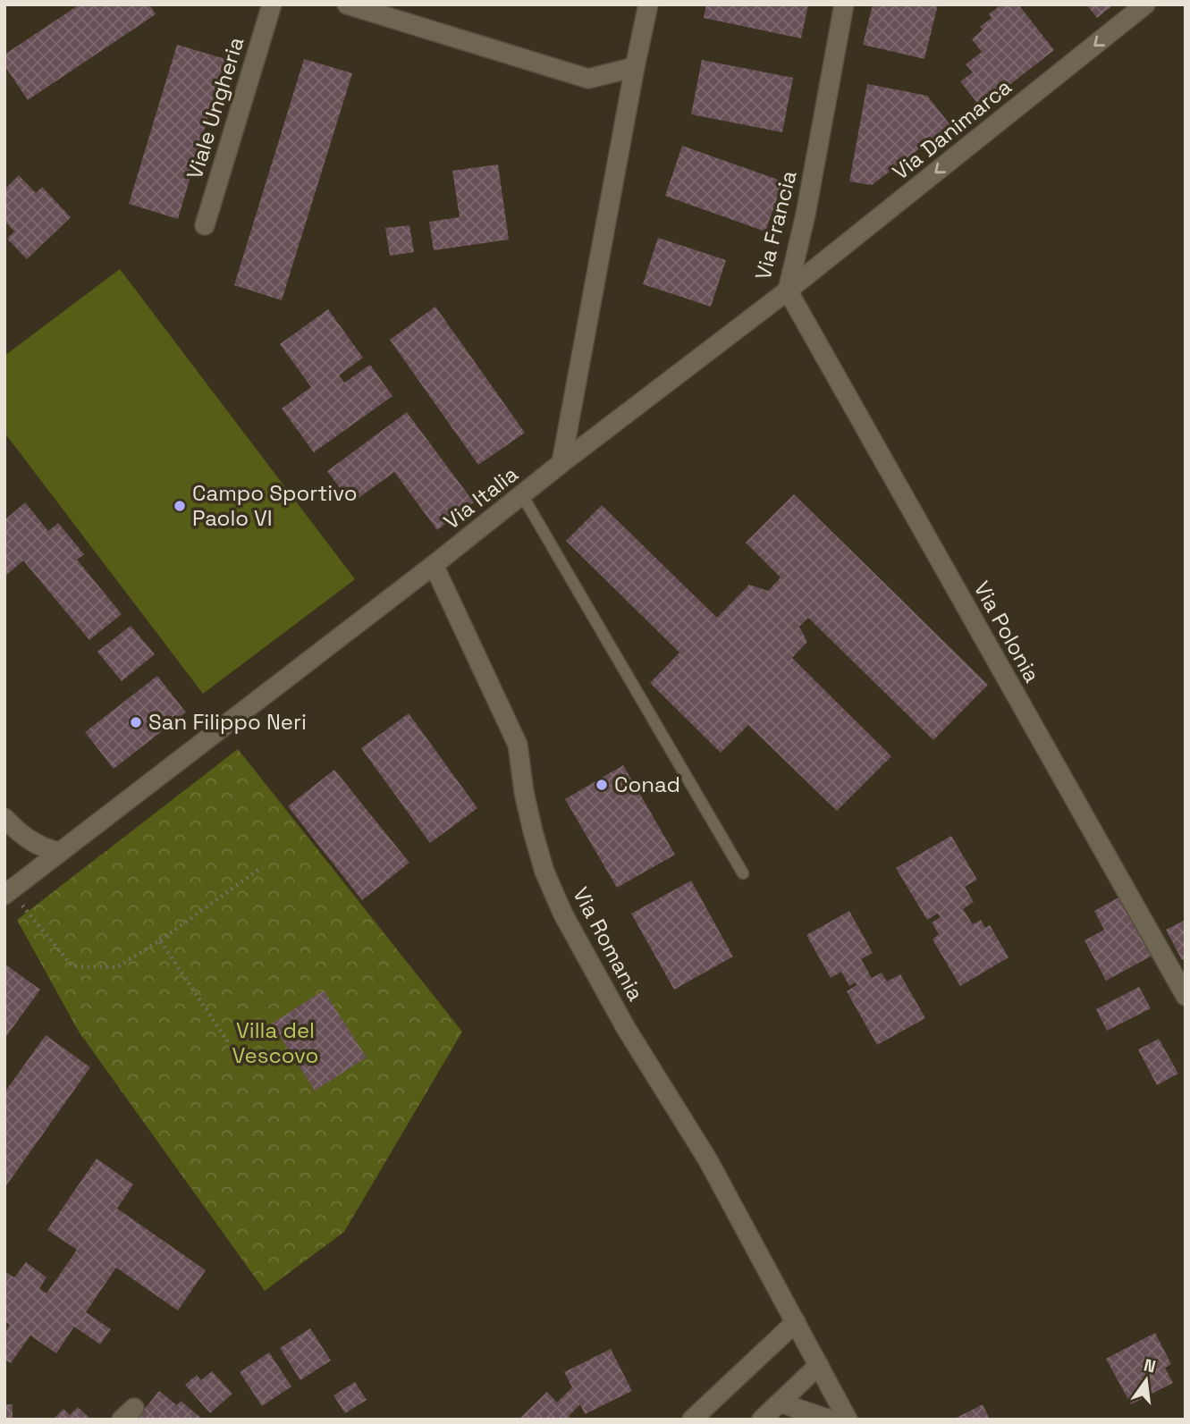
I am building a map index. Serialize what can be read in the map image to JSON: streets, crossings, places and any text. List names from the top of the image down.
{
  "streets": {
    "street": [
      "Viale Ungheria",
      "Via Danimarca",
      "Via Francia",
      "Via Italia",
      "Via Polonia",
      "Via Romania"
    ]
  },
  "crossings": [
    ["Via Danimarca", "Via Francia"],
    ["Via Danimarca", "Via Polonia"],
    ["Via Francia", "Via Italia"],
    ["Via Francia", "Via Polonia"],
    ["Via Italia", "Via Romania"]
  ],
  "one_way": ["Via Danimarca"],
  "parks": ["Villa del Vescovo"],
  "places": ["Campo Sportivo Paolo VI", "San Filippo Neri", "Conad"],
  "north": "top"
}
